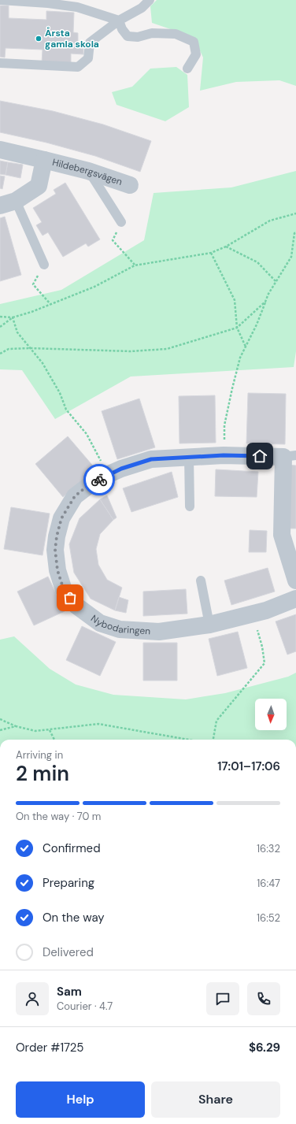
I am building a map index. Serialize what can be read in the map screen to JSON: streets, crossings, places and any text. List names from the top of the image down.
{
  "streets": {
    "street": ["Hildebergsvägen", "Nybodaringen"]
  },
  "places": ["Årsta gamla skola"],
  "north": "bottom",
  "page": {
    "heading": ["2 min", "Arriving in", "17:01–17:06"],
    "panel": [
      "Sam",
      "Courier · 4.7",
      "Order #1725",
      "$6.29"
    ],
    "bar": "On the way · 70 m",
    "list": [
      ["Confirmed", "16:32"],
      ["Preparing", "16:47"],
      ["On the way", "16:52"],
      "Delivered"
    ],
    "buttons": ["Help", "Share"]
  }
}
